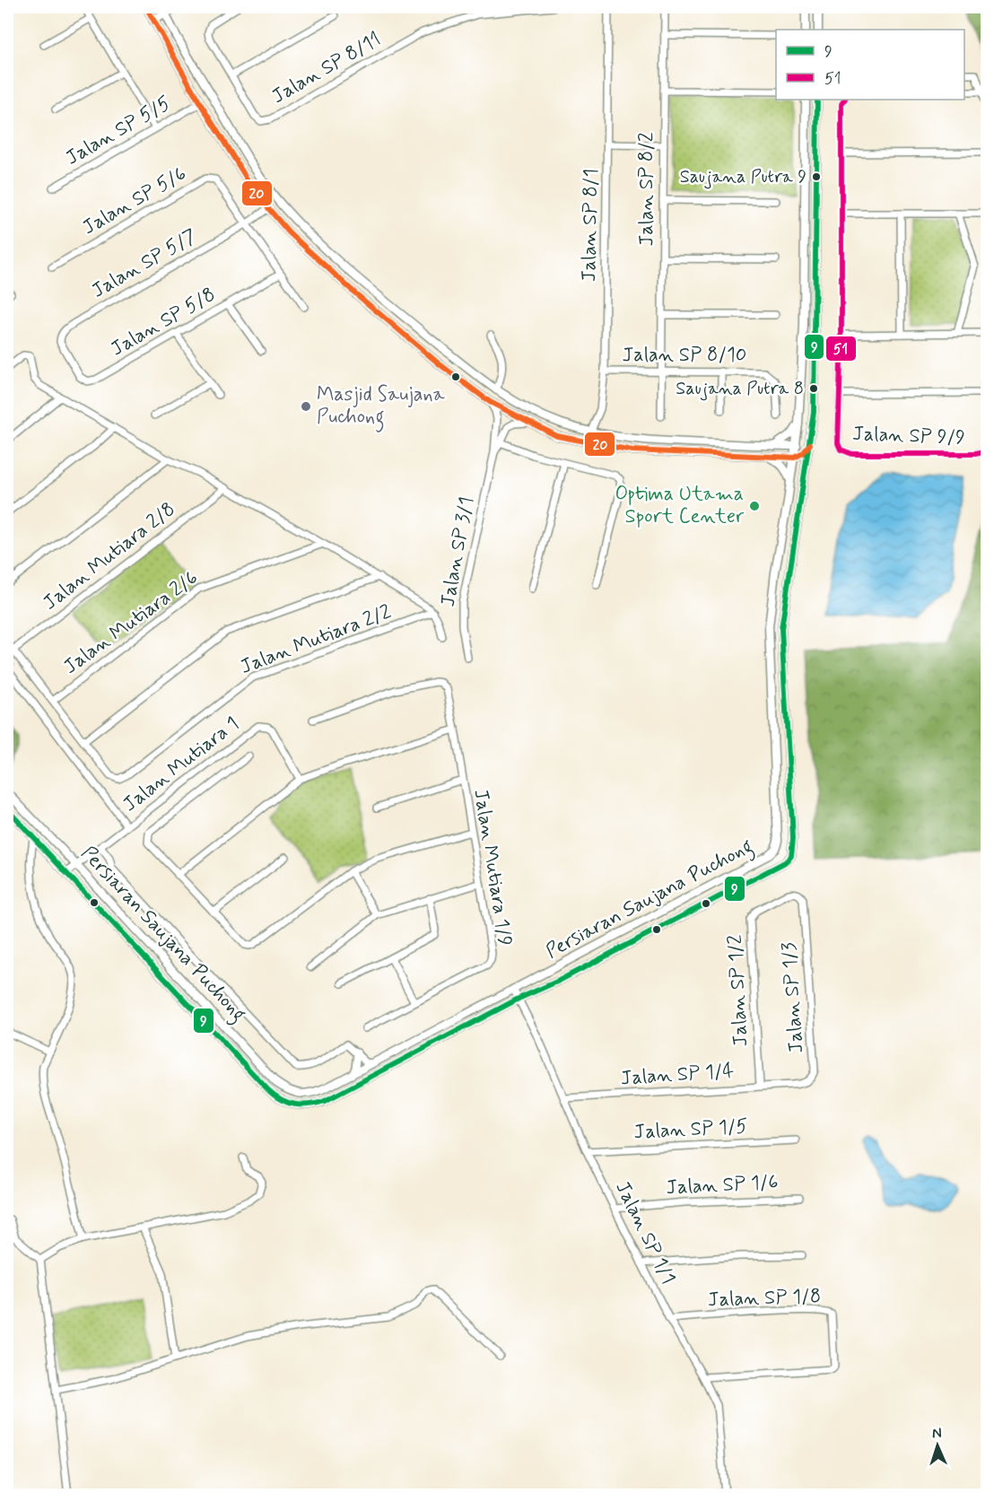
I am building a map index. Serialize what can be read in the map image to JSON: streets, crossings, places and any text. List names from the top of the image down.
{
  "streets": {
    "street": [
      "Jalan SP 8/11",
      "Jalan SP 5/5",
      "Jalan SP 8/2",
      "Jalan SP 5/6",
      "Jalan SP 8/1",
      "Jalan SP 5/7",
      "Jalan SP 5/8",
      "Jalan SP 8/10",
      "Jalan SP 9/9",
      "Jalan SP 3/1",
      "Jalan Mutiara 2/8",
      "Jalan Mutiara 2/6",
      "Jalan Mutiara 2/2",
      "Jalan Mutiara 1",
      "Jalan Mutiara 1/9",
      "Persiaran Saujana Puchong",
      "Jalan SP 1/2",
      "Jalan SP 1/3",
      "Jalan SP 1/4",
      "Jalan SP 1/5",
      "Jalan SP 1/6",
      "Jalan SP 1/1",
      "Jalan SP 1/8"
    ]
  },
  "crossings": [
    ["Jalan SP 8/2", "Jalan SP 8/10"],
    ["Jalan SP 5/6", "Jalan SP 5/7"],
    ["Jalan SP 8/1", "Jalan SP 8/10"],
    ["Jalan SP 5/7", "Jalan SP 5/8"],
    ["Jalan Mutiara 1", "Persiaran Saujana Puchong"],
    ["Persiaran Saujana Puchong", "Jalan SP 1/1"],
    ["Jalan SP 1/2", "Jalan SP 1/3"],
    ["Jalan SP 1/2", "Jalan SP 1/4"],
    ["Jalan SP 1/3", "Jalan SP 1/4"],
    ["Jalan SP 1/4", "Jalan SP 1/1"],
    ["Jalan SP 1/5", "Jalan SP 1/1"],
    ["Jalan SP 1/6", "Jalan SP 1/1"],
    ["Jalan SP 1/1", "Jalan SP 1/8"]
  ],
  "places": [
    "Saujana Putra 9",
    "Saujana Putra 8",
    "Masjid Saujana Puchong",
    "Optima Utama Sport Center"
  ],
  "lines": ["transit line 20", "transit line 9", "transit line 51"],
  "legend": ["9", "51"],
  "north": "top"
}
